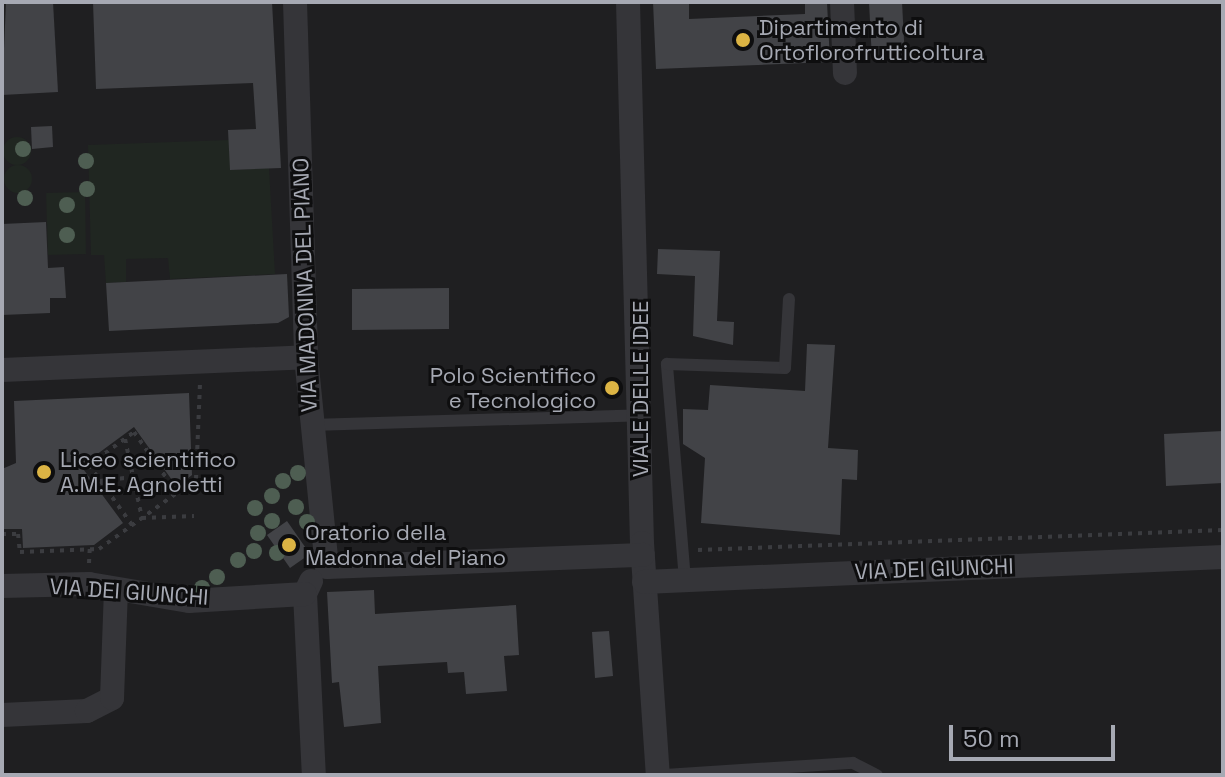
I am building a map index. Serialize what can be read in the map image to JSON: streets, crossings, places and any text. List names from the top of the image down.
{
  "streets": {
    "street": ["VIA MADONNA DEL PIANO", "VIALE DELLE IDEE", "VIA DEI GIUNCHI"]
  },
  "crossings": [
    ["VIALE DELLE IDEE", "VIA DEI GIUNCHI"]
  ],
  "places": [
    "Dipartimento di Ortoflorofrutticoltura",
    "Polo Scientifico e Tecnologico",
    "Liceo scientifico A.M.E. Agnoletti",
    "Oratorio della Madonna del Piano"
  ],
  "scale_bar": "50 m"
}
